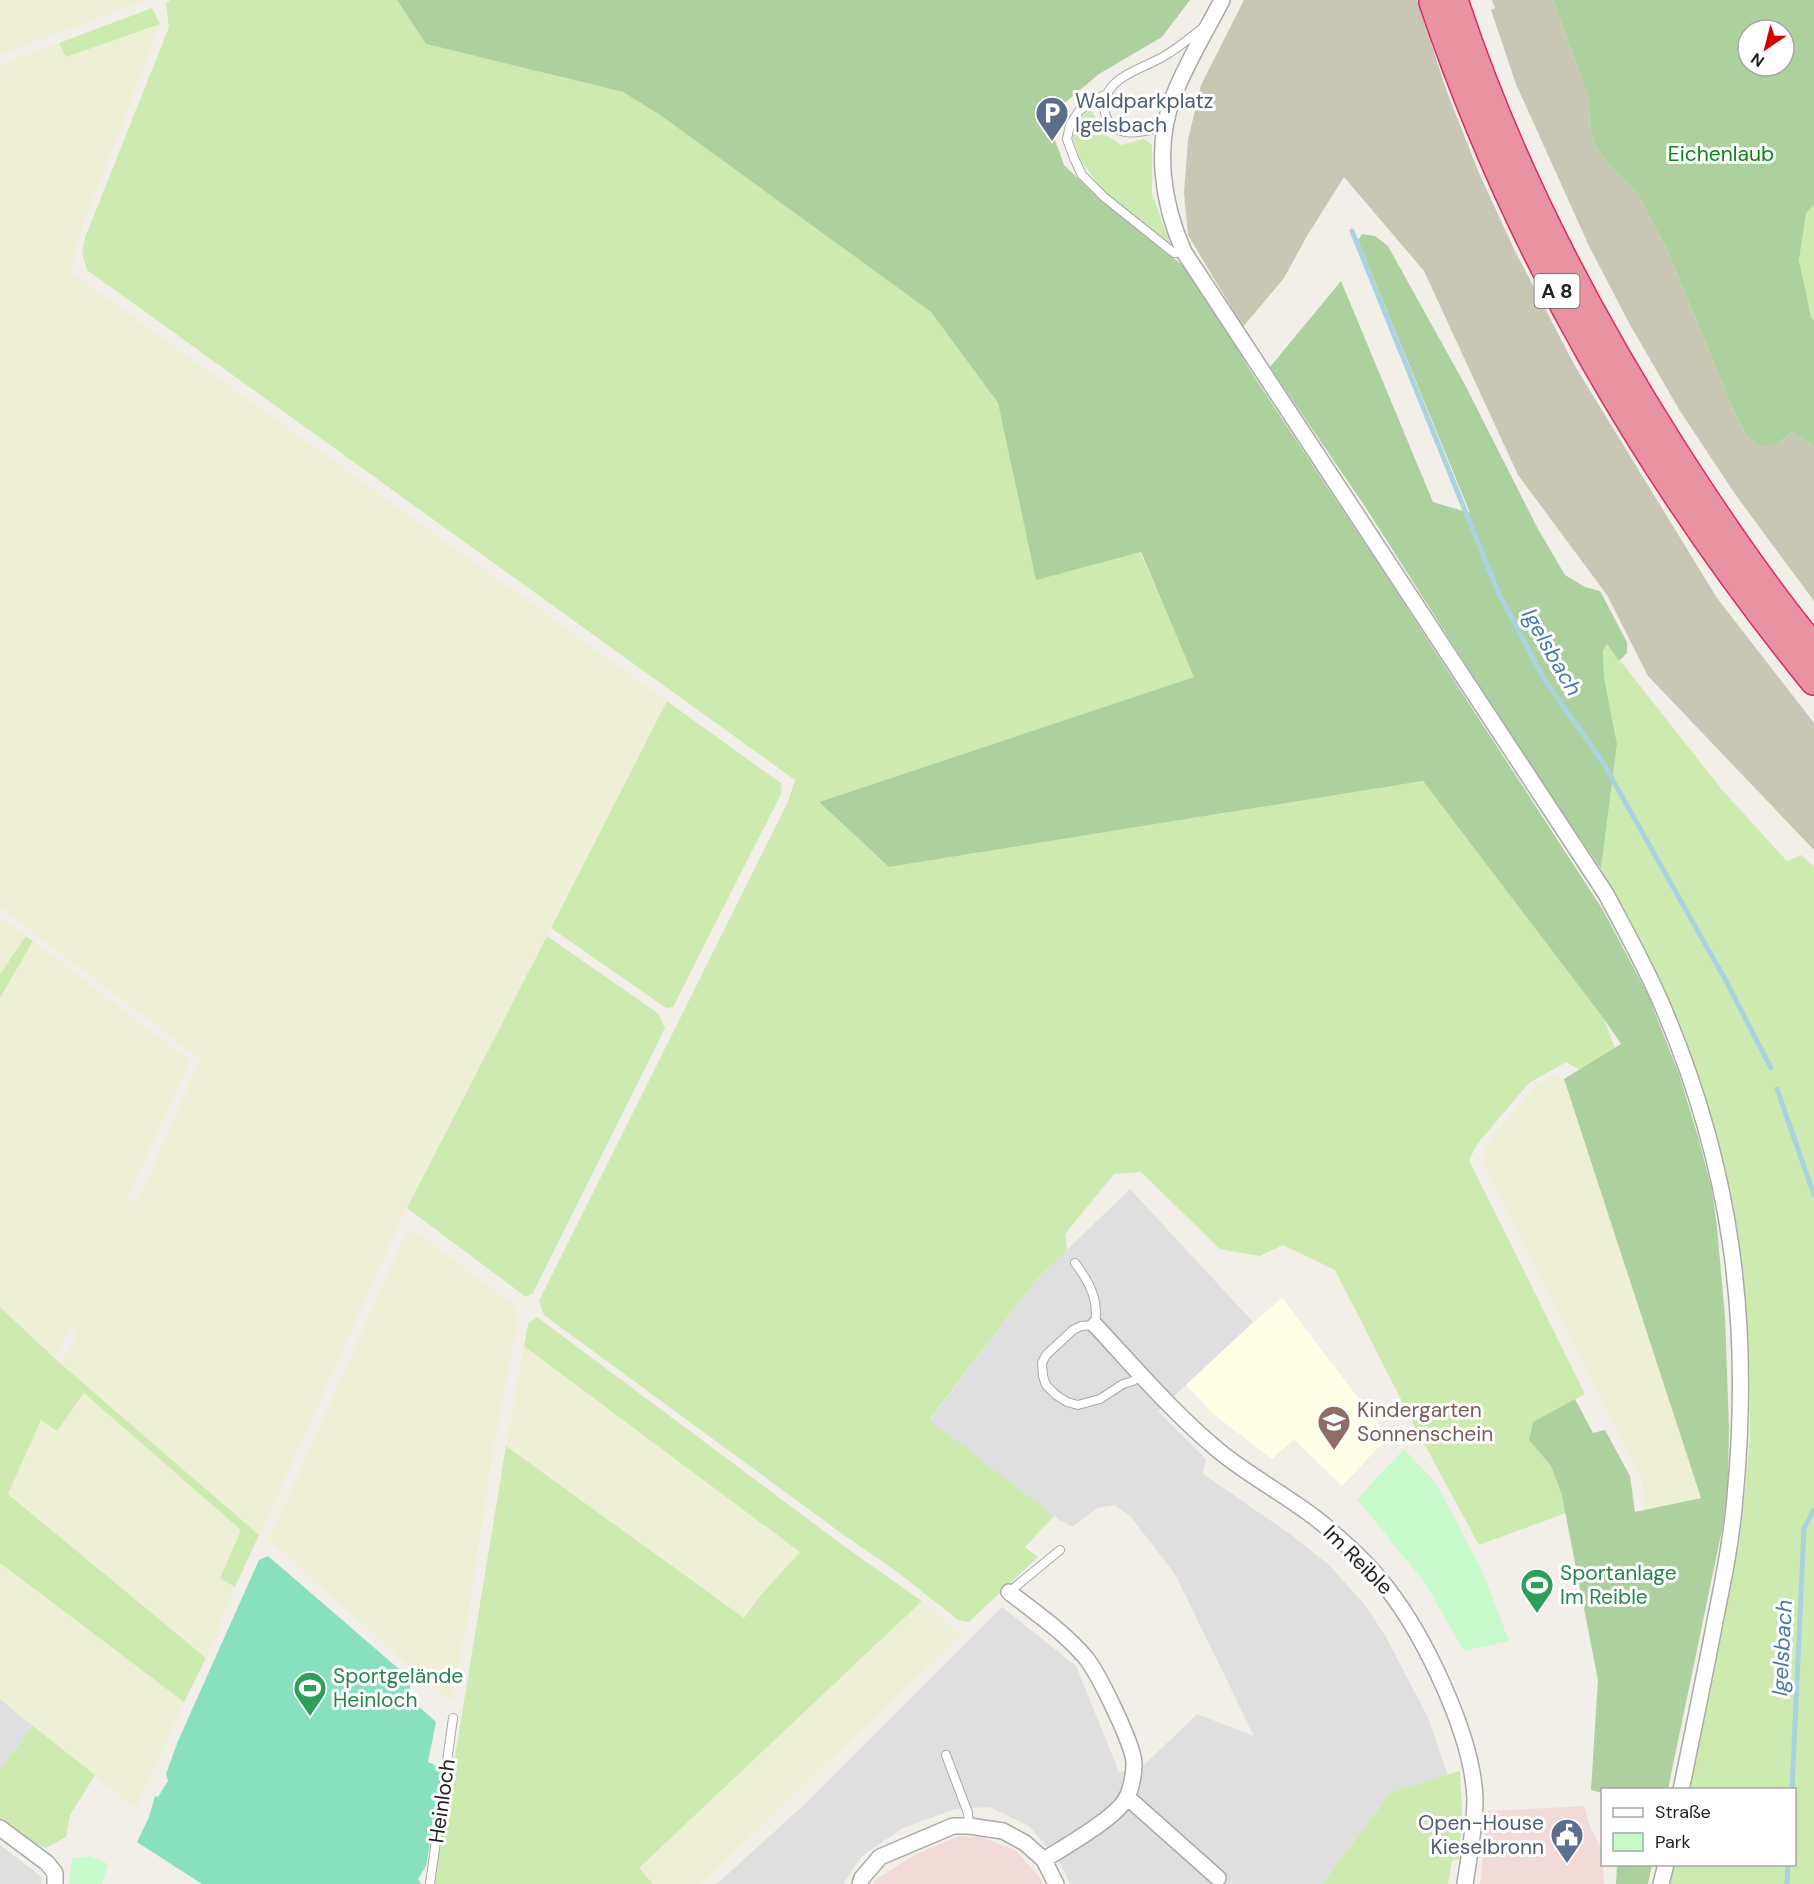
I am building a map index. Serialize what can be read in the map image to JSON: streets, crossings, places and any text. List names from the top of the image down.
{
  "streets": {
    "highway": ["A 8"],
    "street": ["Im Reible"],
    "lane": ["Heinloch"]
  },
  "water": ["Igelsbach"],
  "parks": ["Eichenlaub"],
  "places": {
    "parking": ["Waldparkplatz Igelsbach"],
    "school or university": ["Kindergarten Sonnenschein"],
    "sports": ["Sportanlage Im Reible", "Sportgelände Heinloch"],
    "public building": ["Open-House Kieselbronn"]
  },
  "legend": ["Straße", "Park"],
  "north": "bottom left"
}
